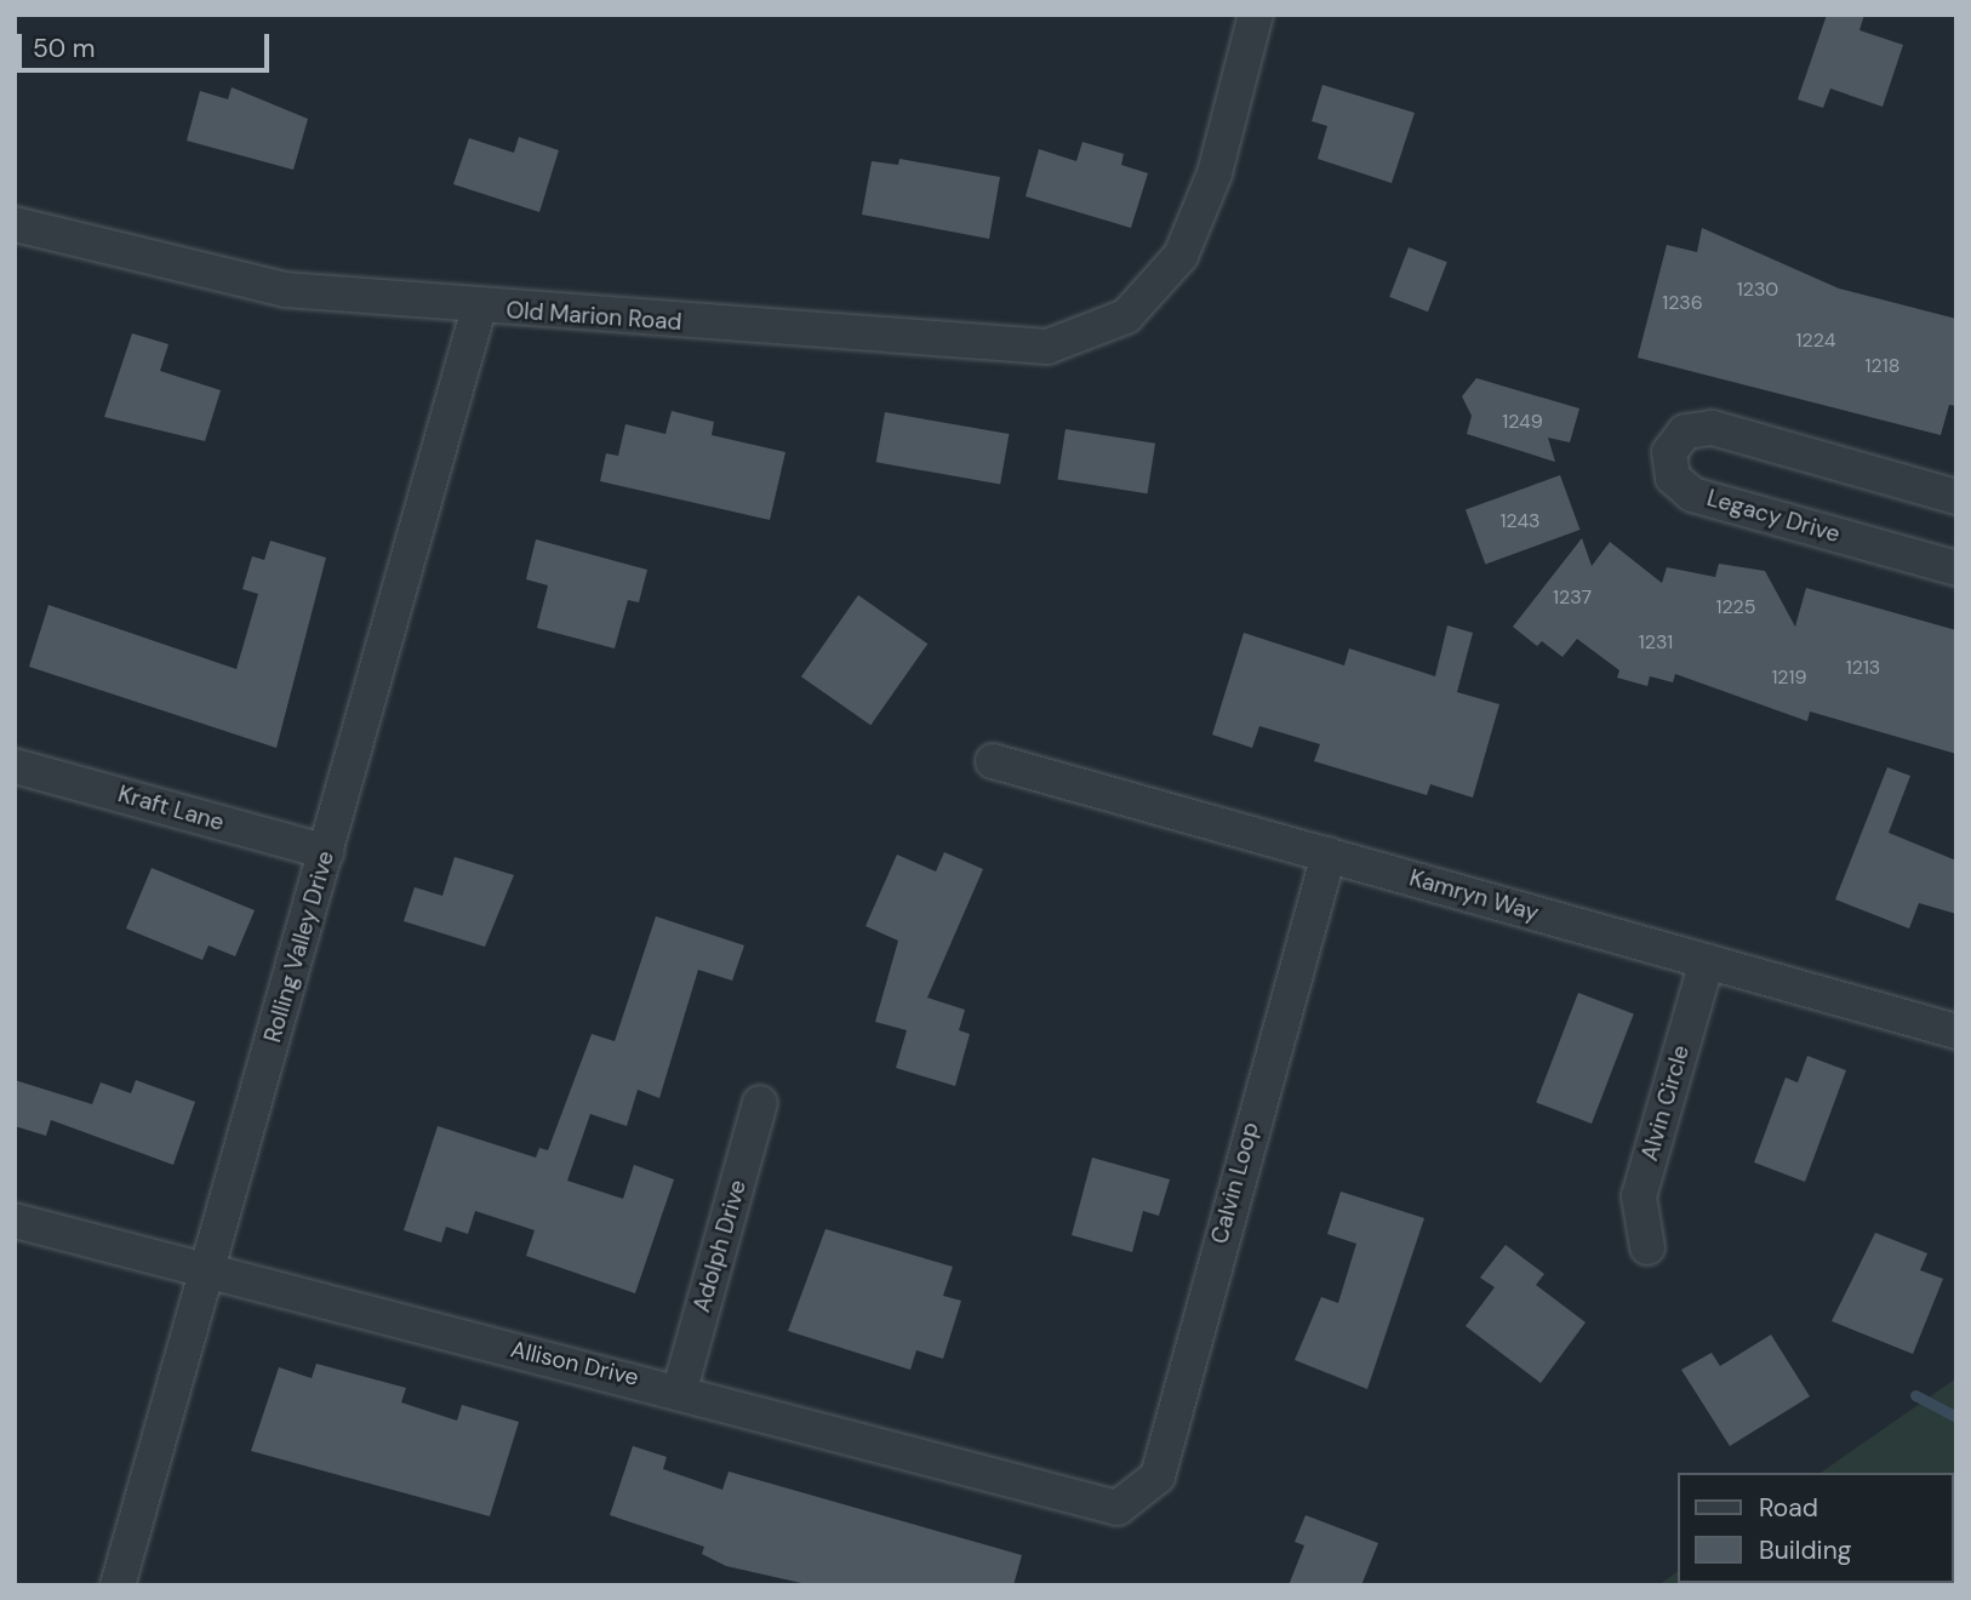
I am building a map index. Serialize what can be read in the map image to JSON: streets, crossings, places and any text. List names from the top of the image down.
{
  "streets": {
    "street": [
      "Old Marion Road",
      "Legacy Drive",
      "Kraft Lane",
      "Kamryn Way",
      "Rolling Valley Drive",
      "Alvin Circle",
      "Calvin Loop",
      "Adolph Drive",
      "Allison Drive"
    ]
  },
  "crossings": [
    ["Old Marion Road", "Rolling Valley Drive"],
    ["Kraft Lane", "Rolling Valley Drive"],
    ["Kamryn Way", "Alvin Circle"],
    ["Kamryn Way", "Calvin Loop"],
    ["Rolling Valley Drive", "Allison Drive"],
    ["Calvin Loop", "Allison Drive"],
    ["Adolph Drive", "Allison Drive"]
  ],
  "house_numbers": [
    "1230",
    "1236",
    "1224",
    "1218",
    "1249",
    "1243",
    "1237",
    "1225",
    "1231",
    "1213",
    "1219"
  ],
  "legend": ["Road", "Building"],
  "scale_bar": "50 m"
}
